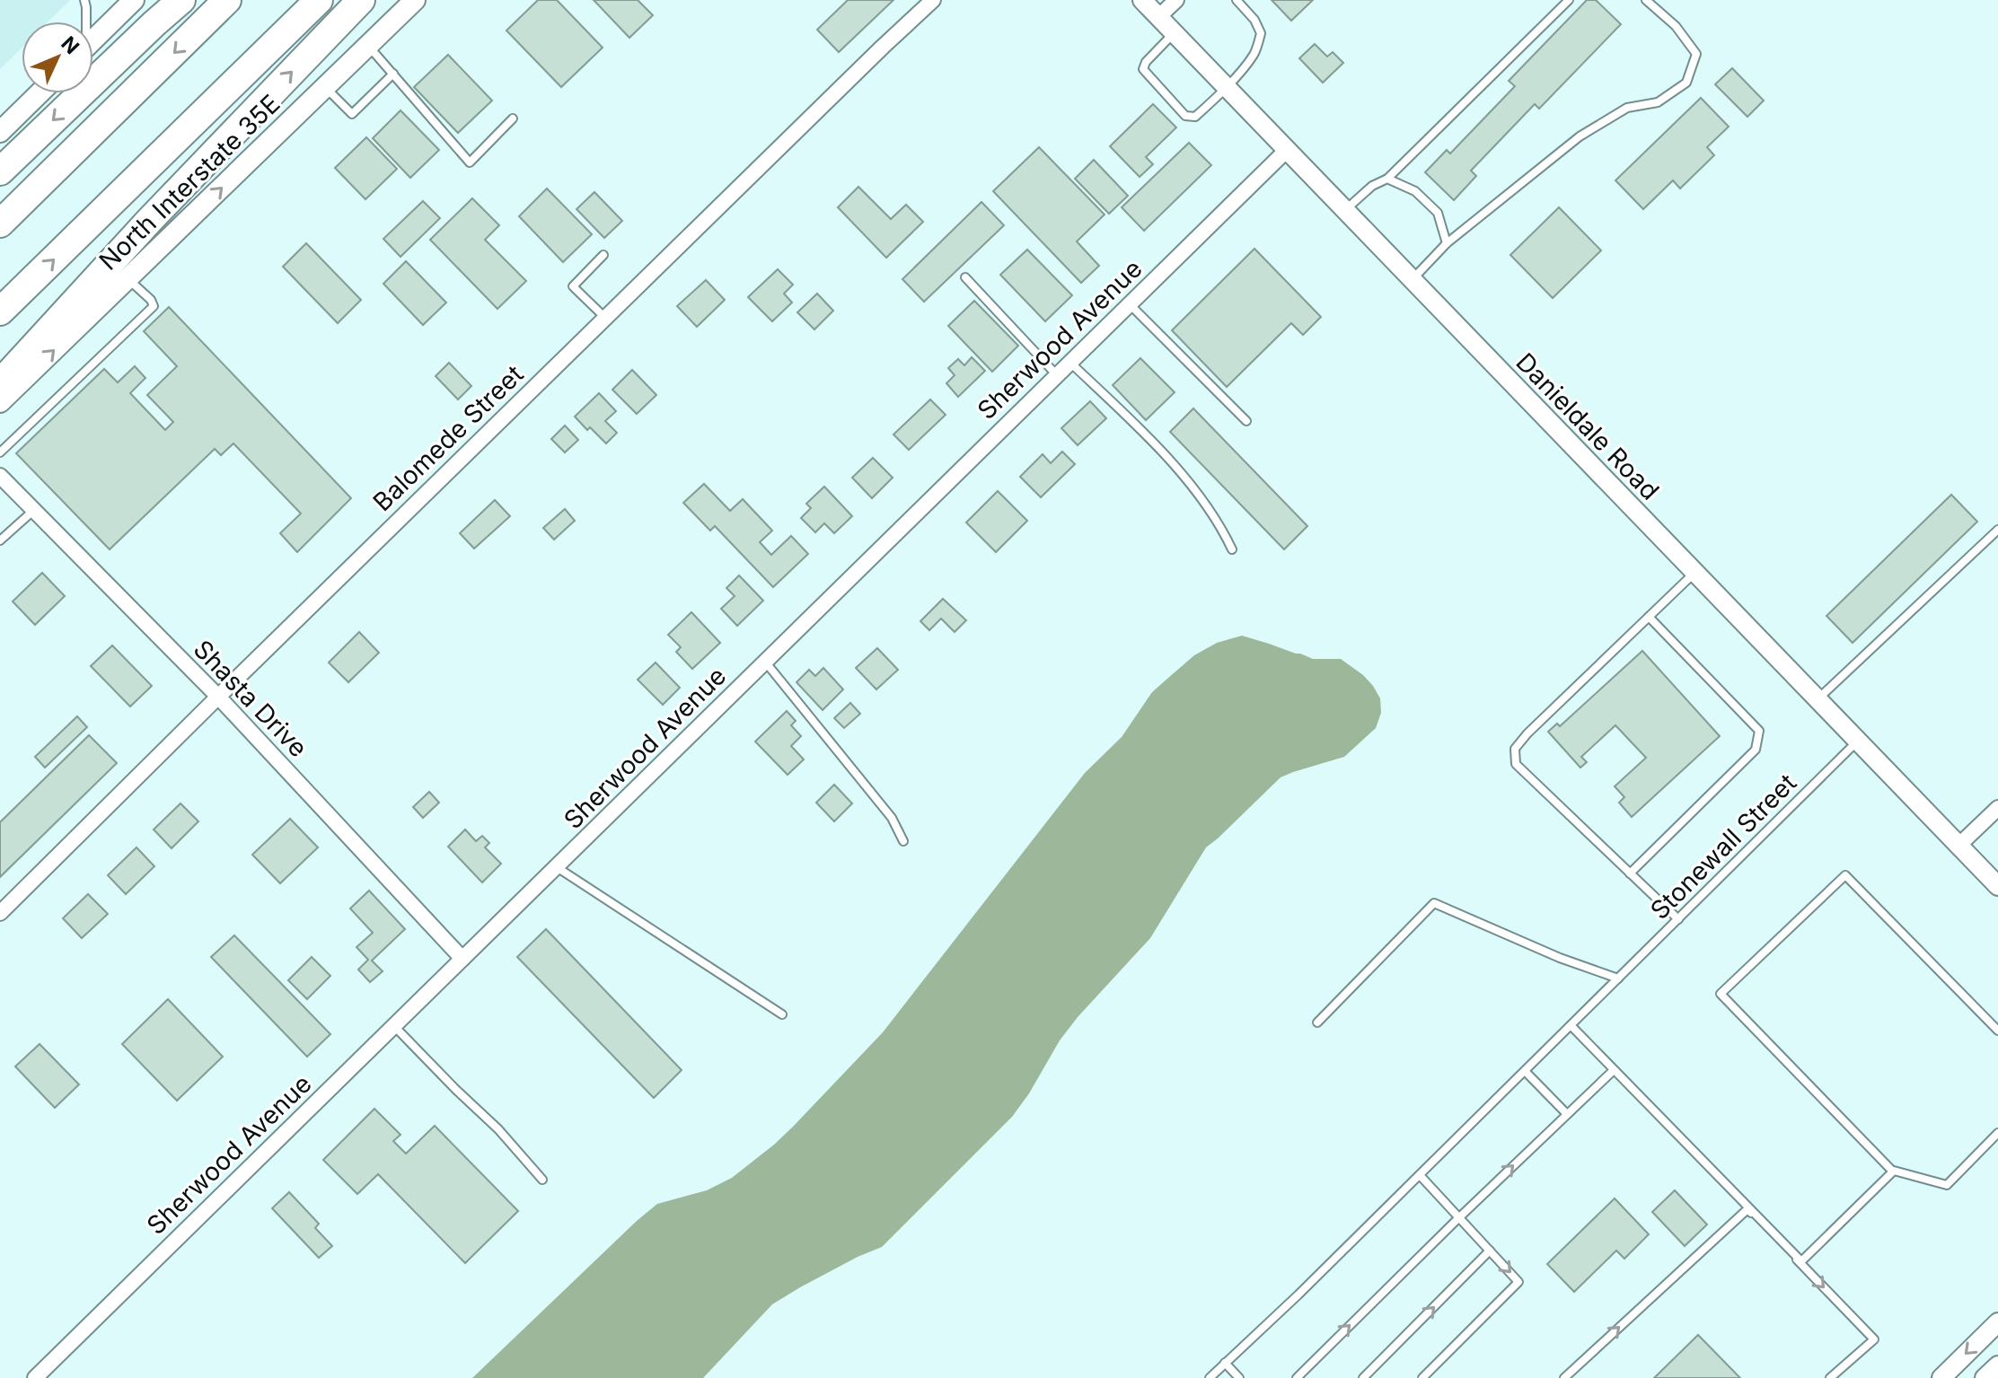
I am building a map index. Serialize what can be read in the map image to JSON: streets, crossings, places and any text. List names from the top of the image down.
{
  "streets": {
    "main road": ["North Interstate 35E"],
    "street": [
      "Sherwood Avenue",
      "Danieldale Road",
      "Balomede Street",
      "Shasta Drive"
    ],
    "lane": ["Stonewall Street"]
  },
  "crossings": [
    ["Sherwood Avenue", "Danieldale Road"],
    ["Sherwood Avenue", "Shasta Drive"],
    ["Danieldale Road", "Stonewall Street"],
    ["Balomede Street", "Shasta Drive"]
  ],
  "one_way": ["North Interstate 35E"],
  "north": "top right"
}
